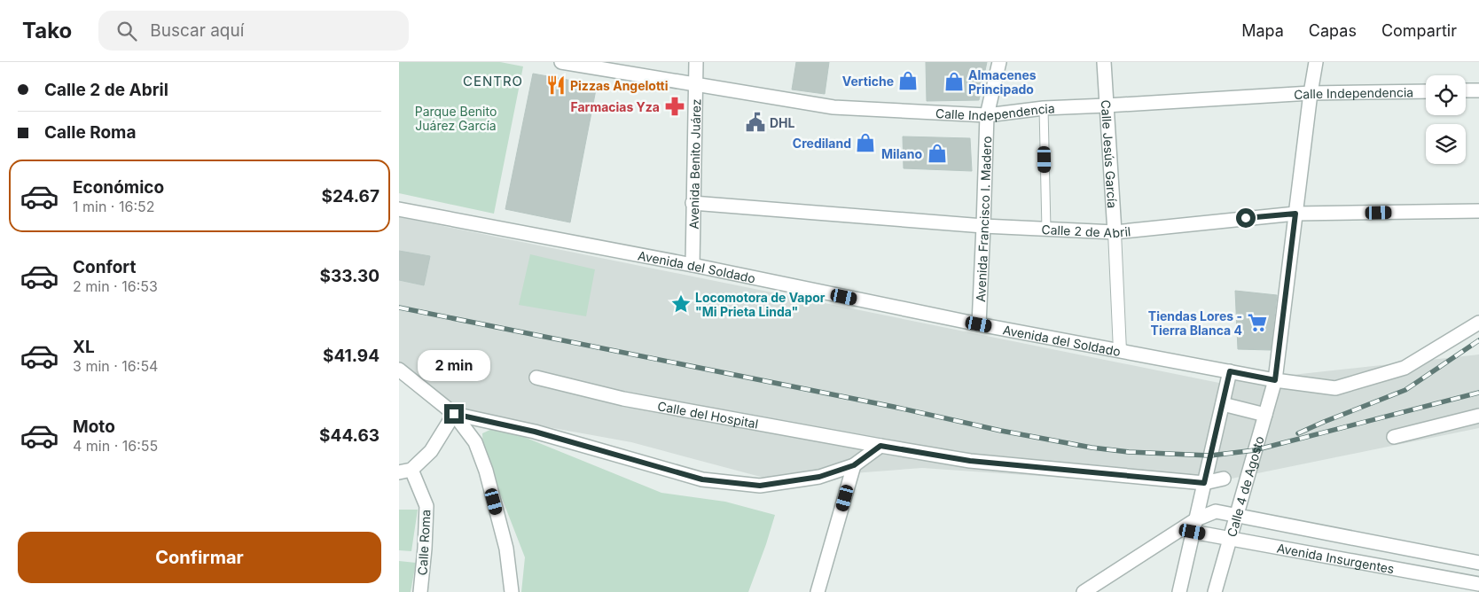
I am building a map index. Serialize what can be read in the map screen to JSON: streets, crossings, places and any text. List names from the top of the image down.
{
  "streets": {
    "street": [
      "Calle Independencia",
      "Calle Jesús García",
      "Avenida Benito Juárez",
      "Avenida Francisco I. Madero",
      "Calle 2 de Abril",
      "Avenida del Soldado",
      "Calle del Hospital",
      "Calle 4 de Agosto",
      "Calle Roma",
      "Avenida Insurgentes"
    ]
  },
  "crossings": [
    ["Calle Independencia", "Calle Jesús García"],
    ["Calle Independencia", "Avenida Benito Juárez"],
    ["Calle Independencia", "Avenida Francisco I. Madero"],
    ["Calle Independencia", "Calle 4 de Agosto"],
    ["Calle Jesús García", "Calle 2 de Abril"],
    ["Calle Jesús García", "Avenida del Soldado"],
    ["Avenida Benito Juárez", "Calle 2 de Abril"],
    ["Avenida Benito Juárez", "Avenida del Soldado"],
    ["Avenida Francisco I. Madero", "Calle 2 de Abril"],
    ["Avenida Francisco I. Madero", "Avenida del Soldado"],
    ["Calle 2 de Abril", "Calle 4 de Agosto"],
    ["Avenida del Soldado", "Calle 4 de Agosto"],
    ["Calle 4 de Agosto", "Avenida Insurgentes"]
  ],
  "districts": ["CENTRO"],
  "parks": ["Parque Benito Juárez García"],
  "places": {
    "shop": [
      "Vertiche",
      "Almacenes Principado",
      "Crediland",
      "Milano"
    ],
    "restaurant": ["Pizzas Angelotti"],
    "pharmacy": ["Farmacias Yza"],
    "public building": ["DHL"],
    "place": ["Locomotora de Vapor \"Mi Prieta Linda\""],
    "supermarket": ["Tiendas Lores - Tierra Blanca 4"]
  },
  "page": {
    "header": "Tako",
    "search": "Buscar aquí",
    "nav": ["Mapa", "Capas", "Compartir"],
    "banner": ["Calle 2 de Abril", "Calle Roma"],
    "list": [
      {
        "name": "Económico",
        "note": "1 min · 16:52",
        "value": "$24.67"
      },
      {
        "name": "Confort",
        "note": "2 min · 16:53",
        "value": "$33.30"
      },
      {
        "name": "XL",
        "note": "3 min · 16:54",
        "value": "$41.94"
      },
      {
        "name": "Moto",
        "note": "4 min · 16:55",
        "value": "$44.63"
      }
    ],
    "bubble": "2 min",
    "buttons": "Confirmar"
  }
}
